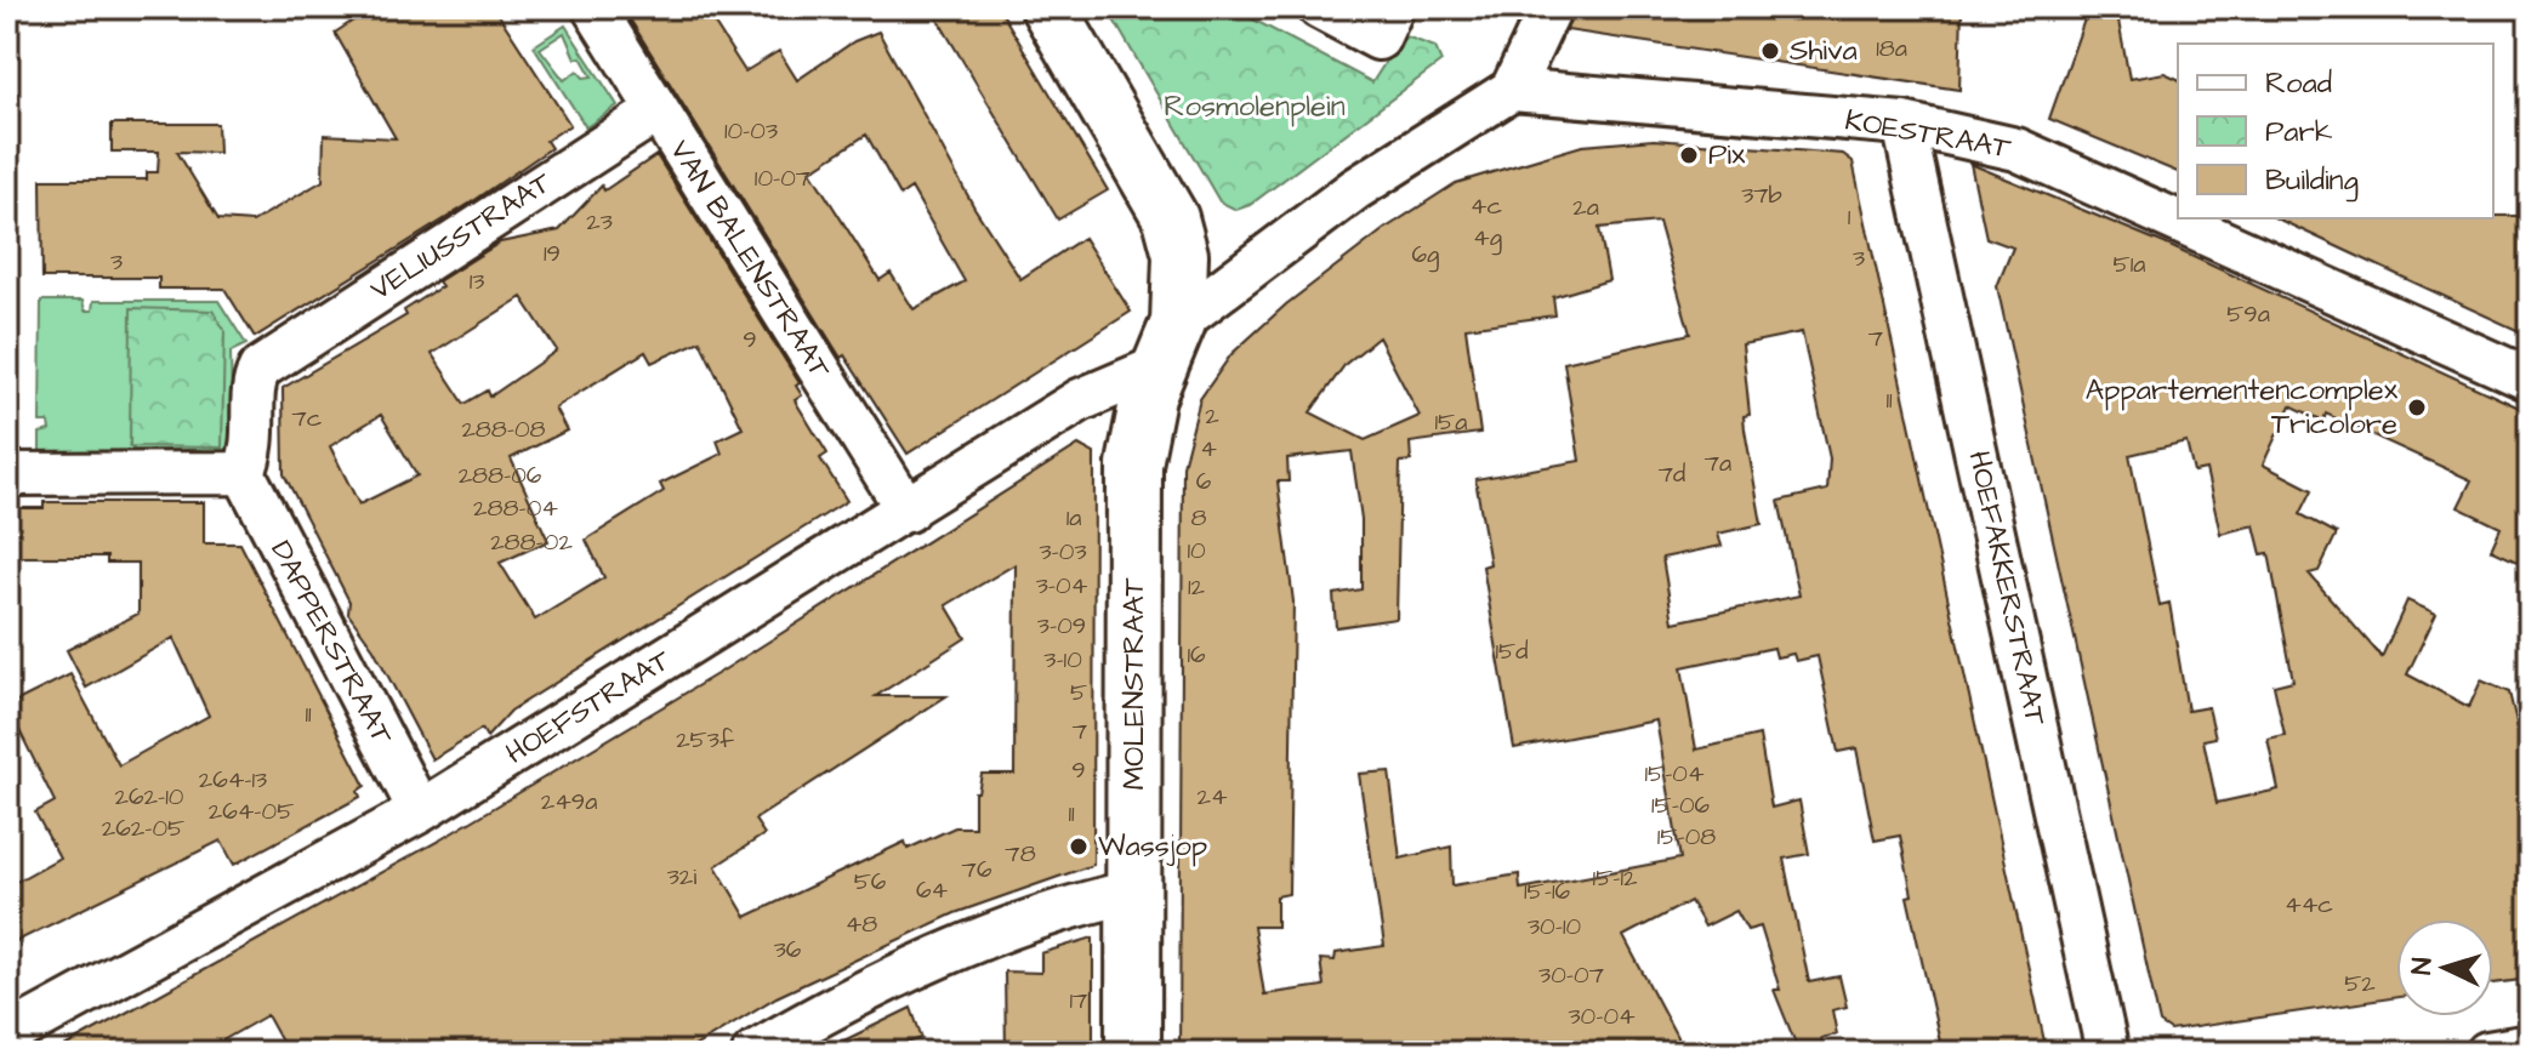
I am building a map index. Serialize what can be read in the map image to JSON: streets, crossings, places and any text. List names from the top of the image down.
{
  "streets": {
    "street": [
      "KOESTRAAT",
      "VELIUSSTRAAT",
      "VAN BALENSTRAAT",
      "HOEFAKKERSTRAAT",
      "DAPPERSTRAAT",
      "MOLENSTRAAT",
      "HOEFSTRAAT"
    ]
  },
  "crossings": [
    ["KOESTRAAT", "HOEFAKKERSTRAAT"],
    ["VELIUSSTRAAT", "VAN BALENSTRAAT"],
    ["VELIUSSTRAAT", "DAPPERSTRAAT"],
    ["VAN BALENSTRAAT", "HOEFSTRAAT"],
    ["DAPPERSTRAAT", "HOEFSTRAAT"],
    ["MOLENSTRAAT", "HOEFSTRAAT"]
  ],
  "parks": ["Rosmolenplein"],
  "places": [
    "Shiva",
    "Pix",
    "Appartementencomplex Tricolore",
    "Wassjop"
  ],
  "house_numbers": [
    "18a",
    "10-03",
    "10-07",
    "37b",
    "4c",
    "2a",
    "1",
    "23",
    "4g",
    "19",
    "6g",
    "3",
    "3",
    "51a",
    "13",
    "59a",
    "7",
    "9",
    "11",
    "2",
    "7c",
    "15a",
    "288-08",
    "4",
    "7a",
    "7d",
    "288-06",
    "6",
    "288-04",
    "1a",
    "8",
    "288-02",
    "10",
    "3-03",
    "3-04",
    "12",
    "3-09",
    "15d",
    "16",
    "3-10",
    "5",
    "11",
    "7",
    "253f",
    "9",
    "15-04",
    "264-13",
    "262-10",
    "24",
    "249a",
    "15-06",
    "264-05",
    "11",
    "262-05",
    "15-08",
    "78",
    "76",
    "32i",
    "15-12",
    "56",
    "64",
    "15-16",
    "44c",
    "48",
    "30-10",
    "36",
    "30-07",
    "52",
    "17",
    "30-04"
  ],
  "legend": ["Road", "Park", "Building"],
  "north": "left"
}
